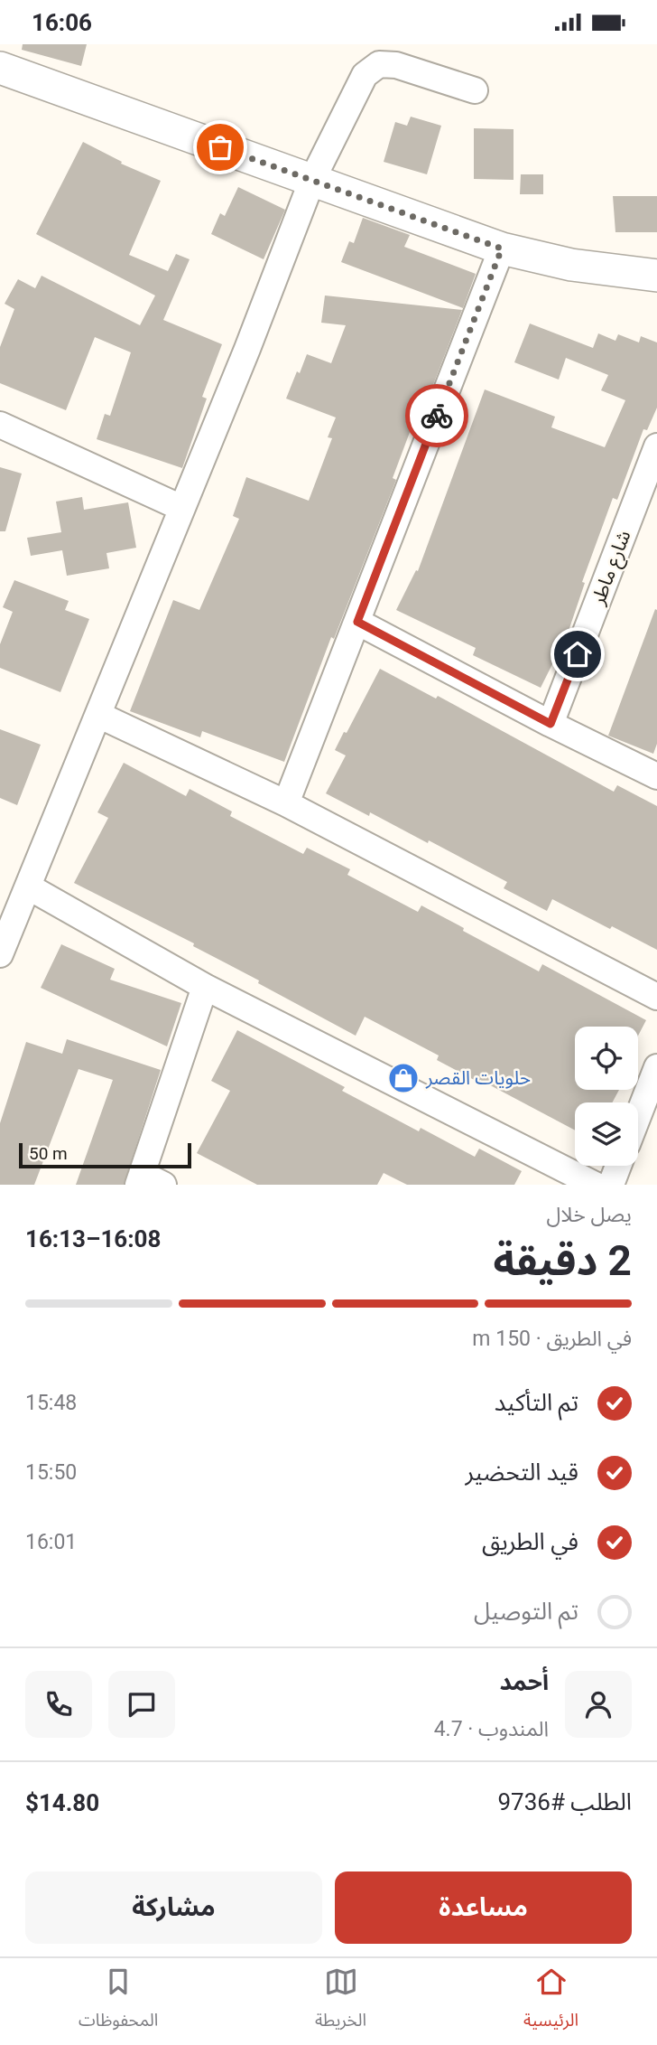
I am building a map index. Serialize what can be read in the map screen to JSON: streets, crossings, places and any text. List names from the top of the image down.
{
  "streets": {
    "street": ["شارع ماطر"]
  },
  "places": {
    "shop": ["حلويات القصر"]
  },
  "scale_bar": "50 m",
  "page": {
    "status": "16:06",
    "scale": "50 m",
    "heading": ["2 دقيقة", "يصل خلال", "16:08–16:13"],
    "panel": [
      "أحمد",
      "المندوب · 4.7",
      "الطلب #9736",
      "$14.80"
    ],
    "bar": "في الطريق · 150 m",
    "list": [
      ["تم التأكيد", "15:48"],
      ["قيد التحضير", "15:50"],
      ["في الطريق", "16:01"],
      "تم التوصيل"
    ],
    "buttons": ["مساعدة", "مشاركة"],
    "tabs": ["الرئيسية", "الخريطة", "المحفوظات"]
  }
}
